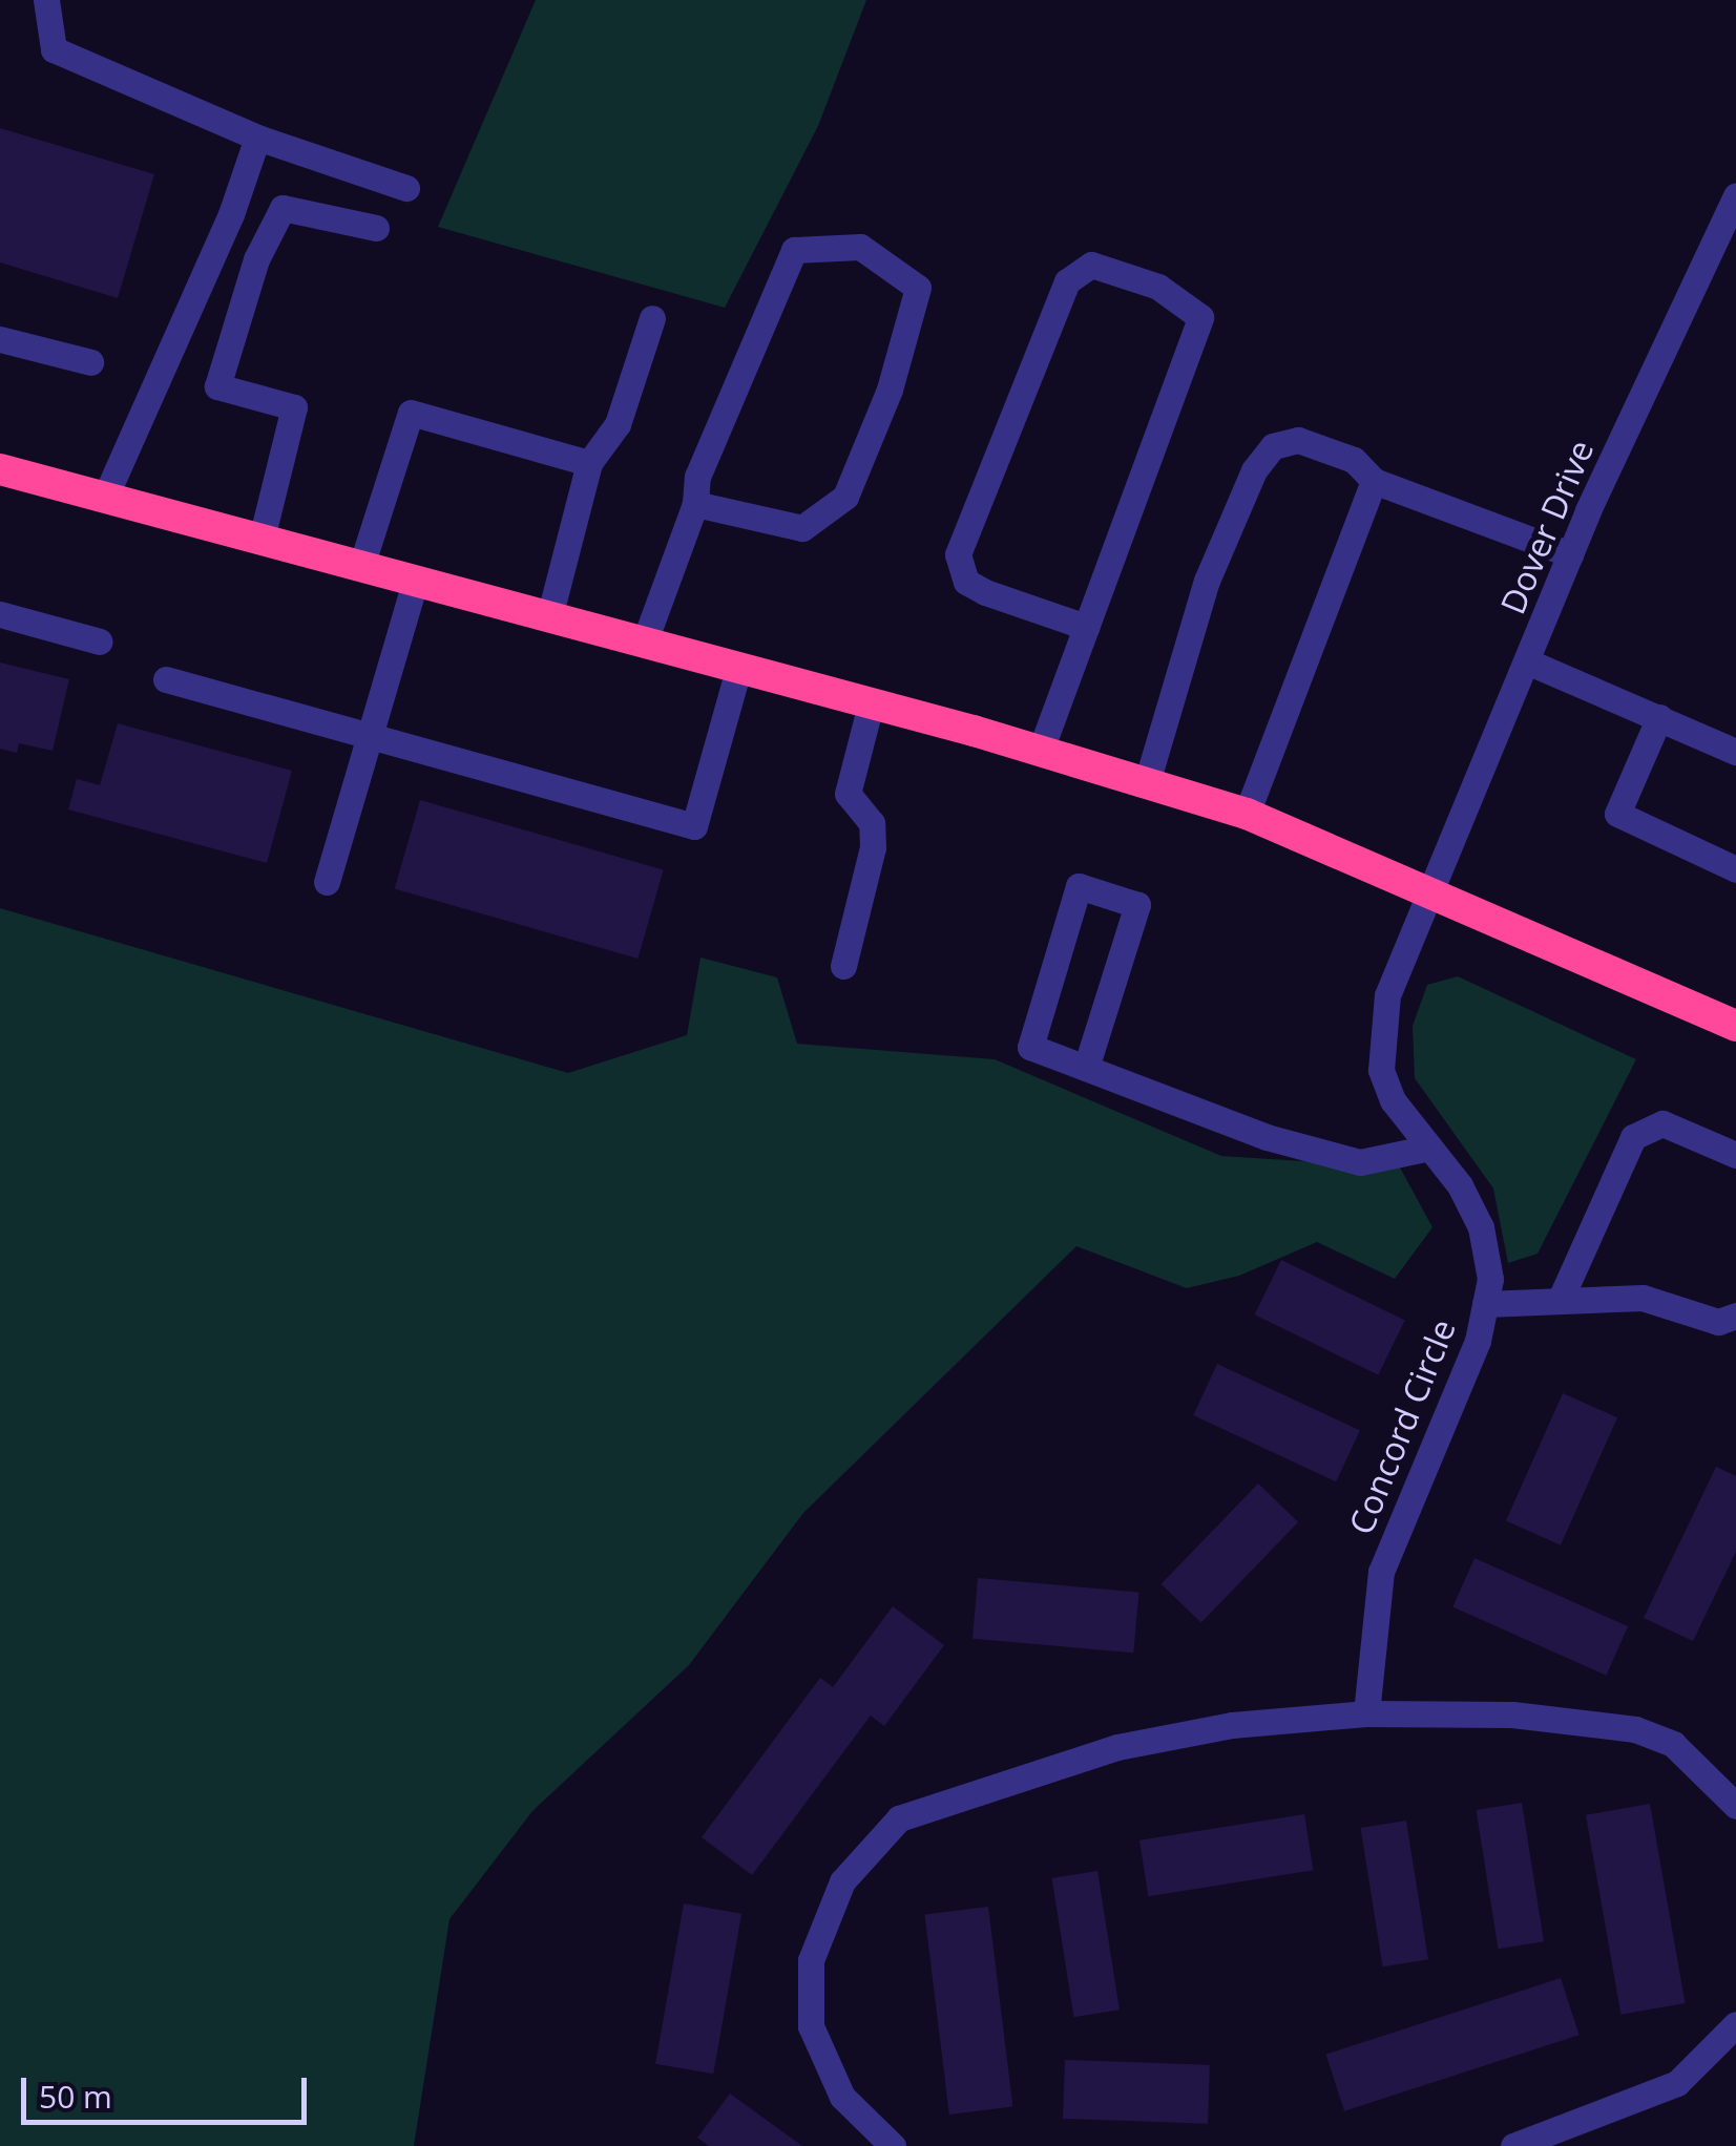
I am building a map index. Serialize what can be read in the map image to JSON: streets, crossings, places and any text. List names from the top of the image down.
{
  "streets": {
    "street": ["Dover Drive", "Concord Circle"]
  },
  "crossings": [
    ["Dover Drive", "Concord Circle"]
  ],
  "scale_bar": "50 m"
}
